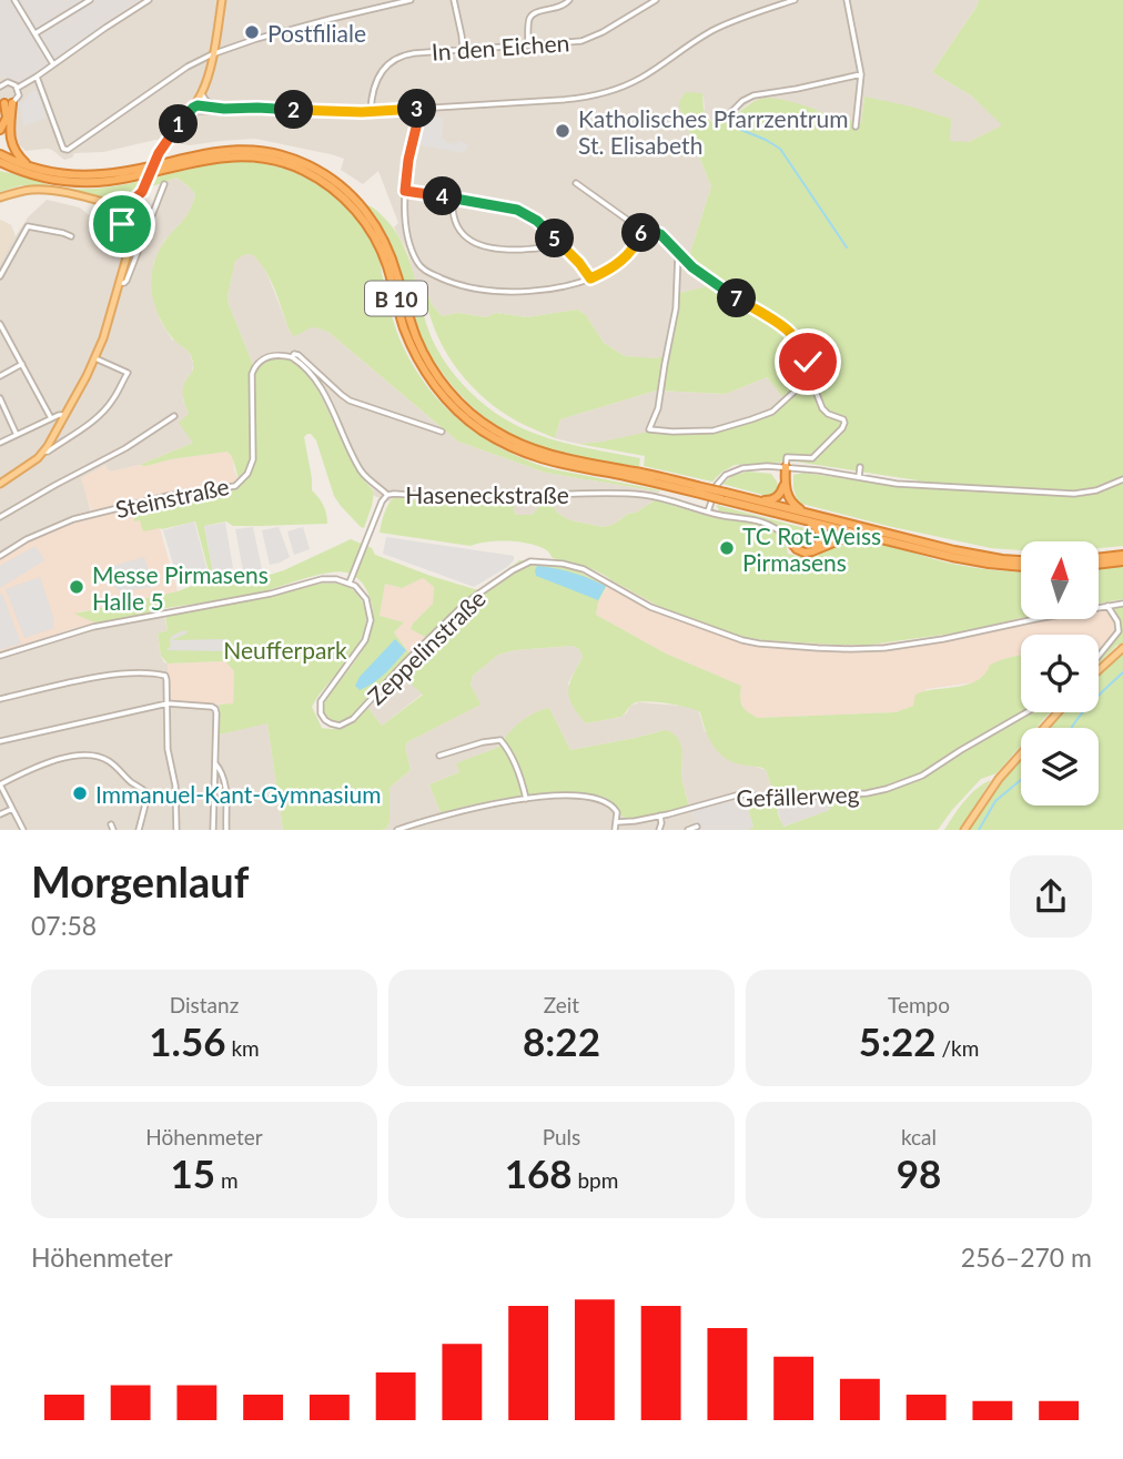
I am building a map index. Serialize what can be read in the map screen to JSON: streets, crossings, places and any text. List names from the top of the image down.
{
  "streets": {
    "highway": ["B 10"],
    "street": [
      "In den Eichen",
      "Haseneckstraße",
      "Steinstraße",
      "Zeppelinstraße",
      "Gefällerweg"
    ]
  },
  "crossings": [
    ["Haseneckstraße", "Steinstraße"]
  ],
  "parks": ["Neufferpark"],
  "places": [
    "Postfiliale",
    "Katholisches Pfarrzentrum St. Elisabeth",
    "TC Rot-Weiss Pirmasens",
    "Messe Pirmasens Halle 5",
    "Immanuel-Kant-Gymnasium"
  ],
  "north": "top",
  "page": {
    "pins": [
      "3",
      "2",
      "1",
      "4",
      "6",
      "5",
      "7"
    ],
    "heading": ["Morgenlauf", "07:58"],
    "stats": [
      ["Distanz", "1.56 km"],
      ["Zeit", "8:22"],
      ["Tempo", "5:22 /km"],
      ["Höhenmeter", "15 m"],
      ["Puls", "168 bpm"],
      ["kcal", "98"]
    ],
    "chart": ["Höhenmeter", "256–270 m"]
  }
}
